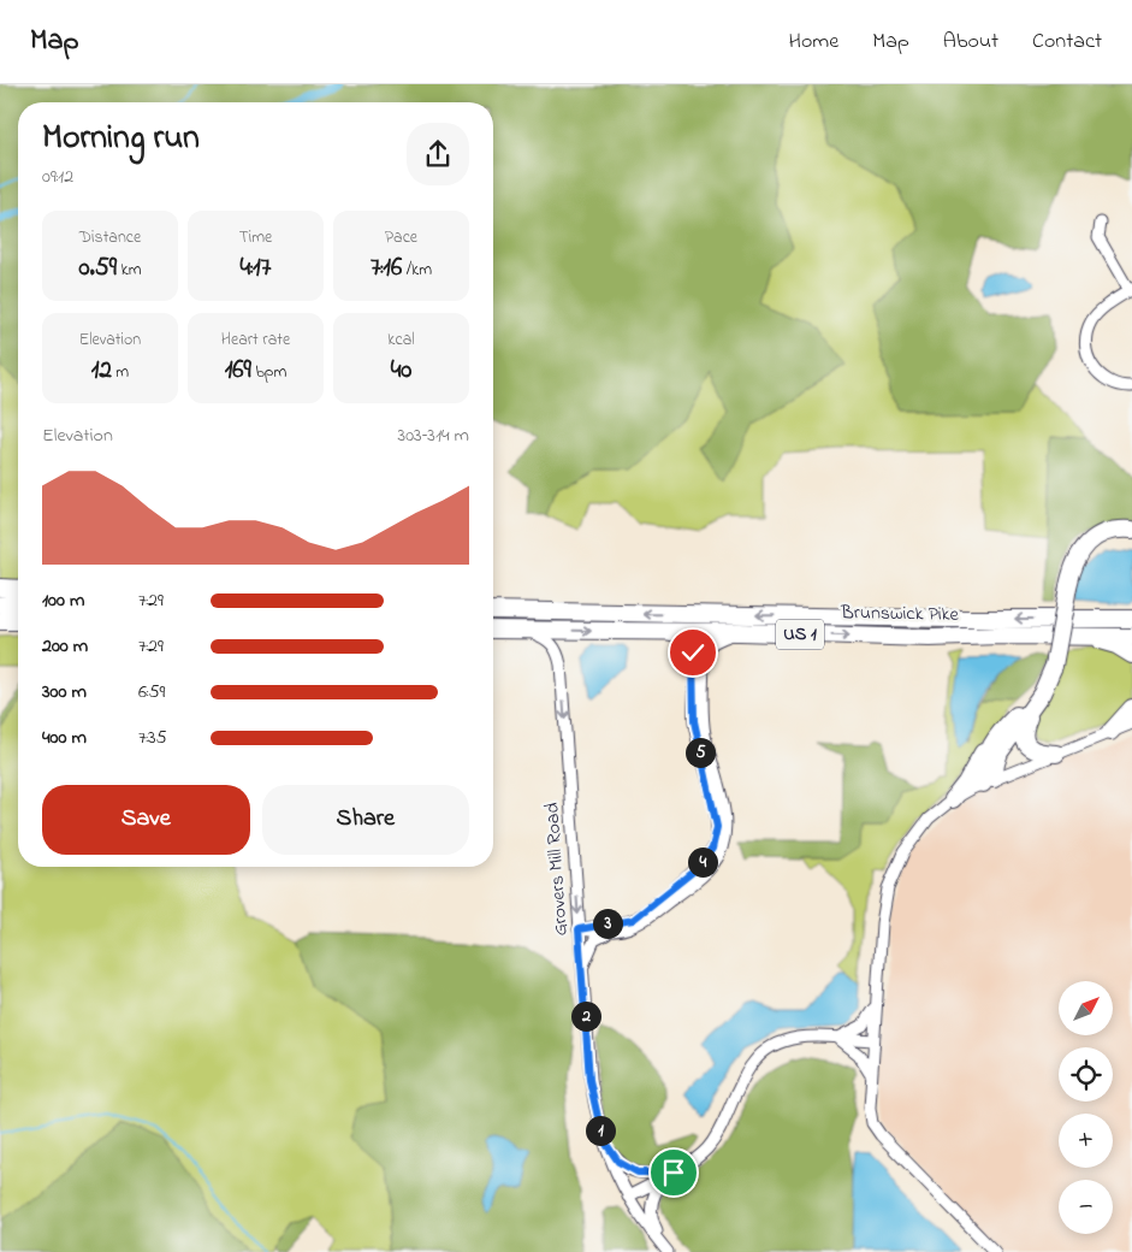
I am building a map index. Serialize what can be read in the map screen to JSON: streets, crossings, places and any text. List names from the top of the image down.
{
  "streets": {
    "highway": ["Brunswick Pike", "US 1"],
    "street": ["Grovers Mill Road"]
  },
  "crossings": [
    ["Brunswick Pike", "Grovers Mill Road"]
  ],
  "one_way": ["Grovers Mill Road"],
  "north": "top right",
  "page": {
    "header": "Map",
    "nav": [
      "Home",
      "Map",
      "About",
      "Contact"
    ],
    "heading": ["Morning run", "09:12"],
    "stats": [
      ["Distance", "0.59 km"],
      ["Time", "4:17"],
      ["Pace", "7:16 /km"],
      ["Elevation", "12 m"],
      ["Heart rate", "169 bpm"],
      ["kcal", "40"]
    ],
    "chart": ["Elevation", "303–314 m"],
    "list": [
      {
        "name": "100 m",
        "note": "7:29"
      },
      {
        "name": "200 m",
        "note": "7:29"
      },
      {
        "name": "300 m",
        "note": "6:59"
      },
      {
        "name": "400 m",
        "note": "7:35"
      }
    ],
    "pins": [
      "5",
      "4",
      "3",
      "2",
      "1"
    ],
    "buttons": ["Save", "Share"],
    "map_buttons": ["+", "−"]
  }
}
